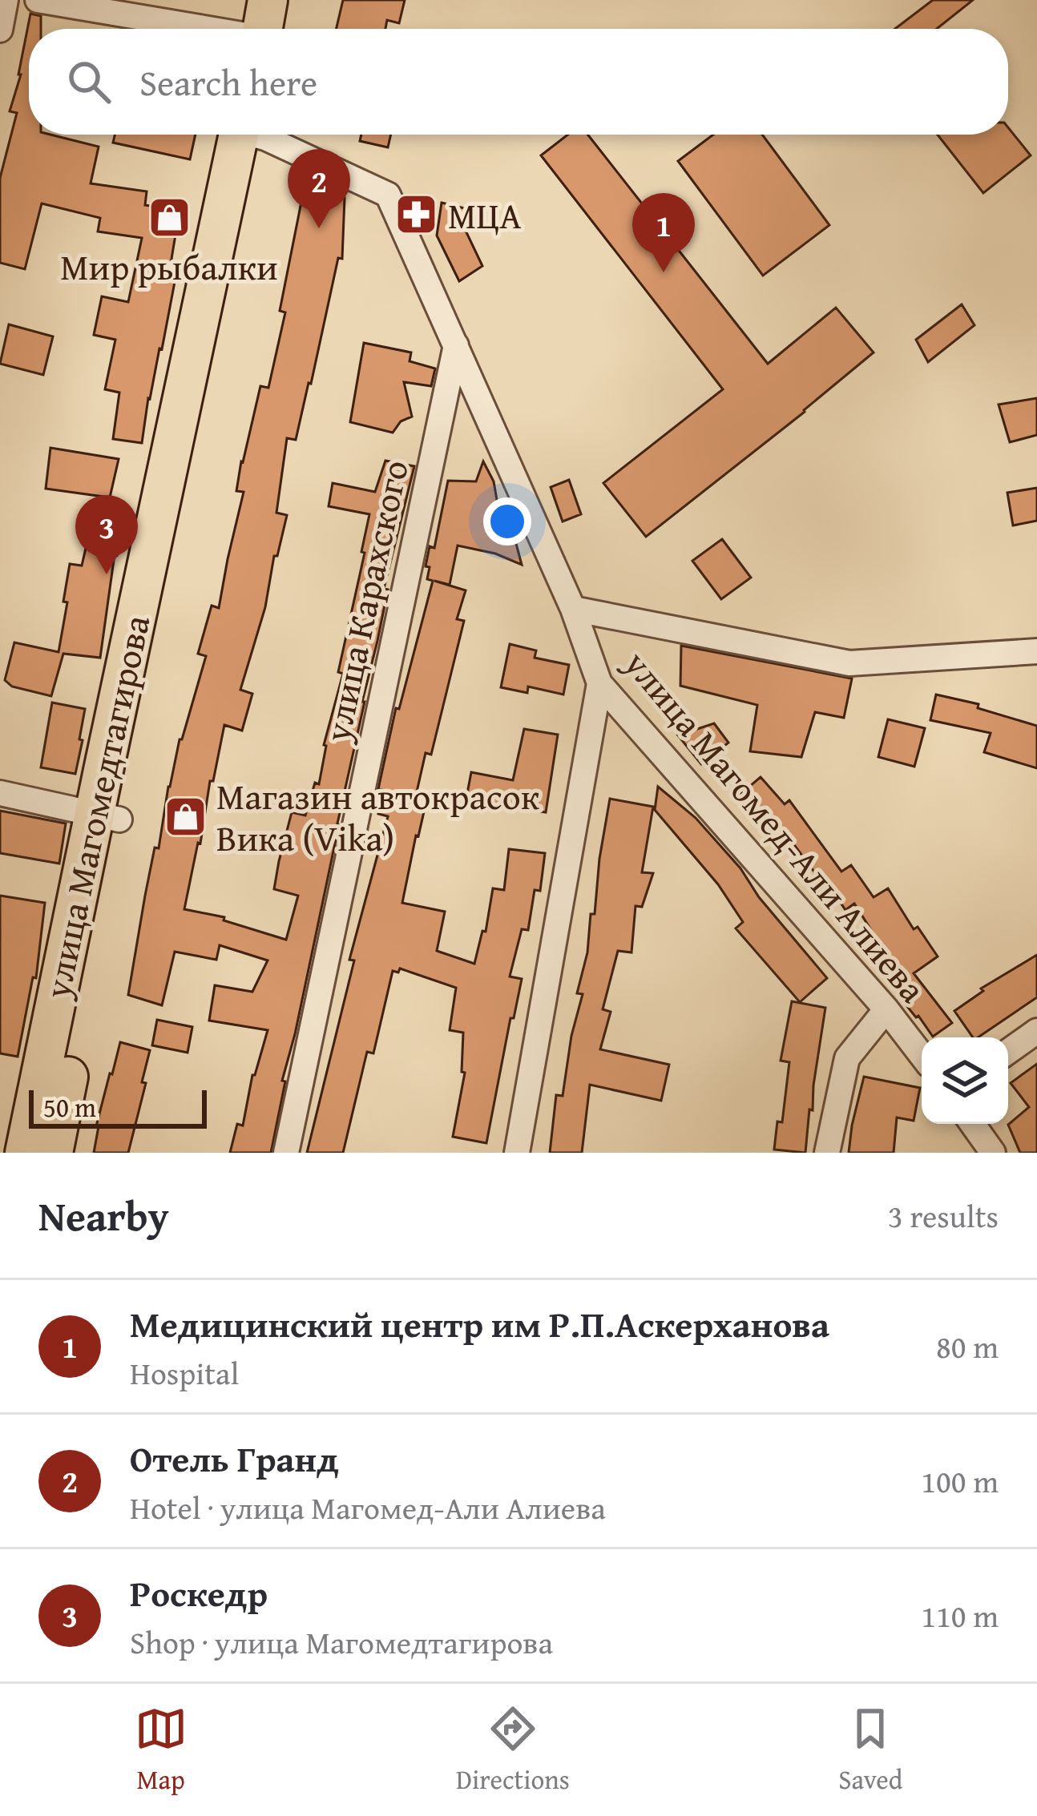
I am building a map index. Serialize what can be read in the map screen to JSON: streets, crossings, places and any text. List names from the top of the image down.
{
  "streets": {
    "main road": ["улица Магомедтагирова"],
    "street": ["улица Карахского", "улица Магомед-Али Алиева"]
  },
  "crossings": [
    ["улица Карахского", "улица Магомед-Али Алиева"]
  ],
  "places": {
    "pharmacy": ["МЦА"],
    "shop": ["Мир рыбалки", "Магазин автокрасок Вика (Vika)"]
  },
  "scale_bar": "50 m",
  "page": {
    "search": "Search here",
    "pins": ["2", "1", "3"],
    "scale": "50 m",
    "heading": ["Nearby", "3 results"],
    "list": [
      {
        "mark": "1",
        "name": "Медицинский центр им Р.П.Аскерханова",
        "note": "Hospital",
        "value": "80 m"
      },
      {
        "mark": "2",
        "name": "Отель Гранд",
        "note": "Hotel · улица Магомед-Али Алиева",
        "value": "100 m"
      },
      {
        "mark": "3",
        "name": "Роскедр",
        "note": "Shop · улица Магомедтагирова",
        "value": "110 m"
      }
    ],
    "nav": ["Map", "Directions", "Saved"]
  }
}
